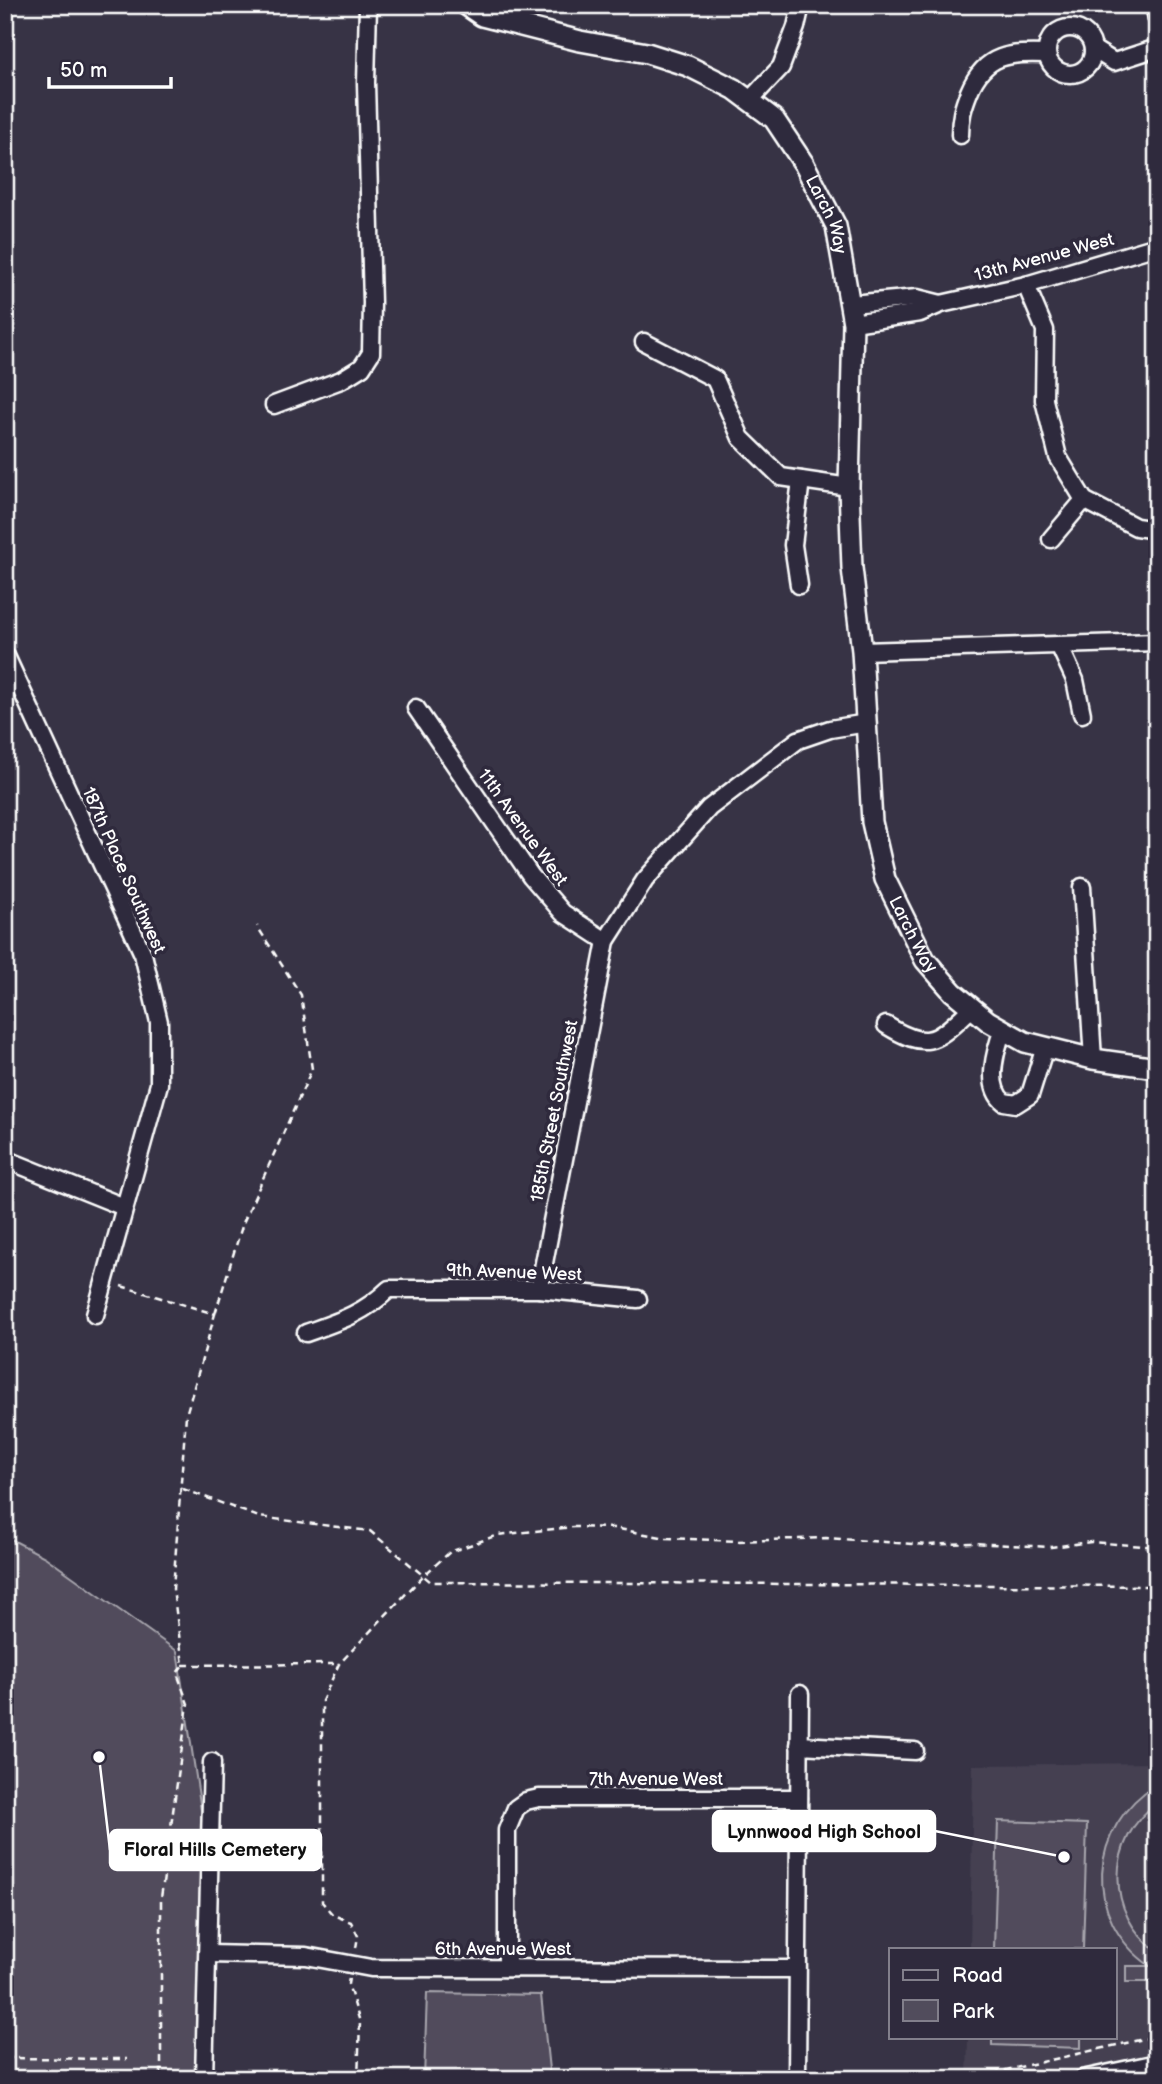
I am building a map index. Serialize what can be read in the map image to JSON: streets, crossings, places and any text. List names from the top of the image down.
{
  "streets": {
    "main road": ["Larch Way"],
    "street": [
      "13th Avenue West",
      "11th Avenue West",
      "187th Place Southwest",
      "185th Street Southwest",
      "9th Avenue West",
      "7th Avenue West",
      "6th Avenue West"
    ]
  },
  "crossings": [
    ["Larch Way", "13th Avenue West"],
    ["11th Avenue West", "185th Street Southwest"],
    ["185th Street Southwest", "9th Avenue West"],
    ["7th Avenue West", "6th Avenue West"]
  ],
  "places": ["Floral Hills Cemetery", "Lynnwood High School"],
  "legend": ["Road", "Park"],
  "scale_bar": "50 m"
}
